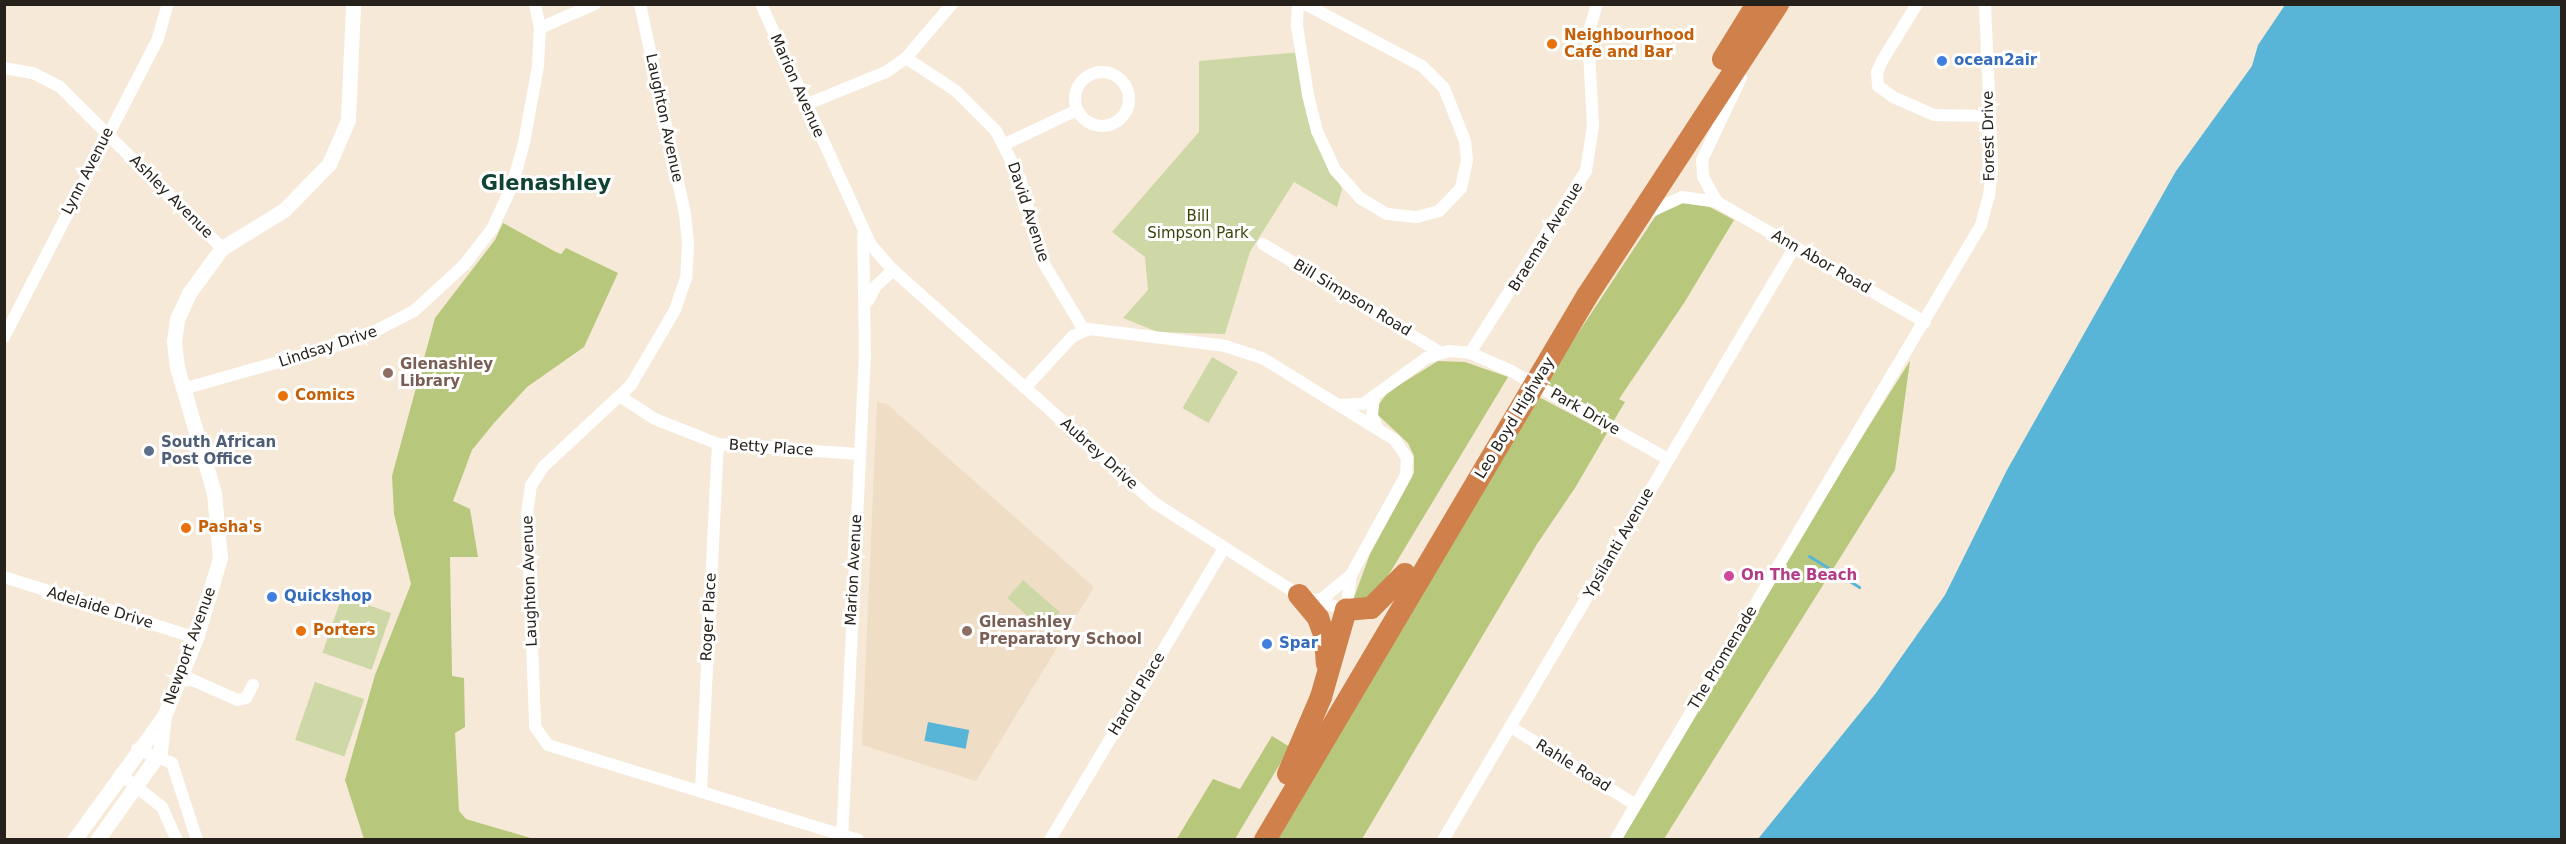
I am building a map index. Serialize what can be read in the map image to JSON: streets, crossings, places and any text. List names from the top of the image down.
{
  "streets": {
    "highway": ["Leo Boyd Highway"],
    "street": [
      "Marion Avenue",
      "Laughton Avenue",
      "Forest Drive",
      "Lynn Avenue",
      "Ashley Avenue",
      "David Avenue",
      "Braemar Avenue",
      "Ann Abor Road",
      "Bill Simpson Road",
      "Lindsay Drive",
      "Park Drive",
      "Betty Place",
      "Aubrey Drive",
      "Ypsilanti Avenue",
      "Adelaide Drive",
      "Roger Place",
      "Newport Avenue",
      "The Promenade",
      "Harold Place",
      "Rahle Road"
    ]
  },
  "crossings": [
    ["Marion Avenue", "Laughton Avenue"],
    ["Marion Avenue", "Betty Place"],
    ["Marion Avenue", "Aubrey Drive"],
    ["Laughton Avenue", "Betty Place"],
    ["Laughton Avenue", "Roger Place"],
    ["Forest Drive", "Ann Abor Road"],
    ["Forest Drive", "The Promenade"],
    ["Lynn Avenue", "Ashley Avenue"],
    ["Ashley Avenue", "Newport Avenue"],
    ["Braemar Avenue", "Park Drive"],
    ["Ann Abor Road", "Leo Boyd Highway"],
    ["Ann Abor Road", "Ypsilanti Avenue"],
    ["Ann Abor Road", "The Promenade"],
    ["Bill Simpson Road", "Park Drive"],
    ["Lindsay Drive", "Newport Avenue"],
    ["Park Drive", "Ypsilanti Avenue"],
    ["Betty Place", "Roger Place"],
    ["Aubrey Drive", "Harold Place"],
    ["Ypsilanti Avenue", "Rahle Road"],
    ["Adelaide Drive", "Newport Avenue"],
    ["The Promenade", "Rahle Road"]
  ],
  "districts": ["Glenashley"],
  "parks": ["Bill Simpson Park"],
  "places": [
    "Neighbourhood Cafe and Bar",
    "ocean2air",
    "Glenashley Library",
    "Comics",
    "South African Post Office",
    "Pasha's",
    "On The Beach",
    "Quickshop",
    "Porters",
    "Glenashley Preparatory School",
    "Spar"
  ]
}
